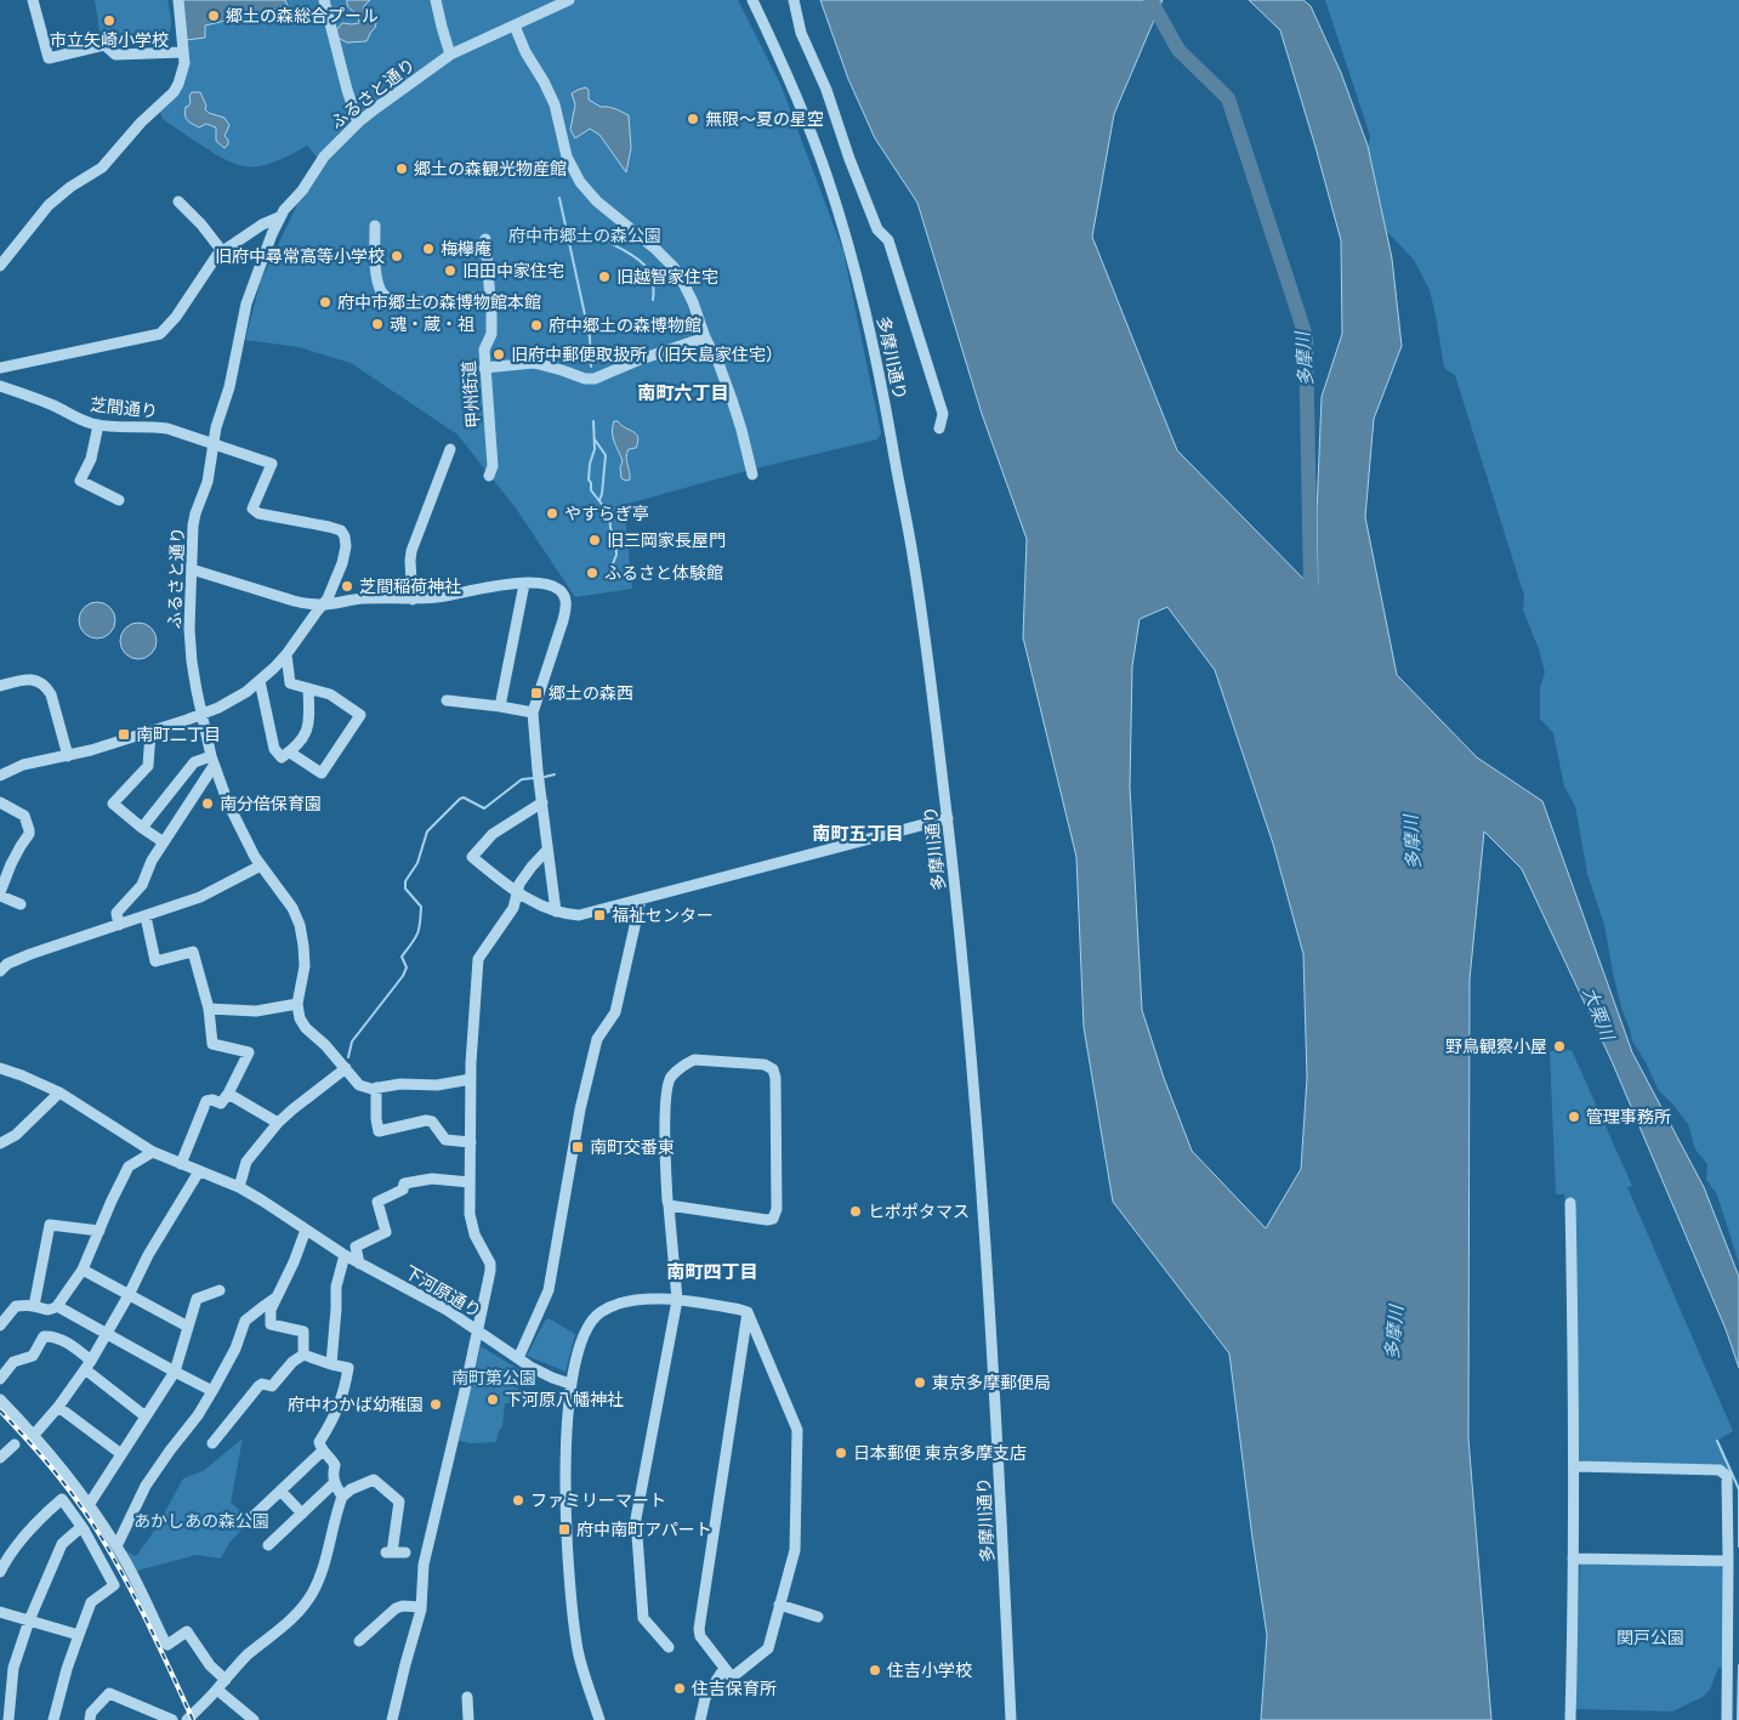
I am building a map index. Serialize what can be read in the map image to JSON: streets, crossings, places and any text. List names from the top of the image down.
{
  "streets": {
    "street": [
      "ふるさと通り",
      "多摩川通り",
      "甲州街道",
      "芝間通り",
      "下河原通り"
    ]
  },
  "crossings": [
    ["ふるさと通り", "芝間通り"]
  ],
  "districts": ["南町六丁目", "南町五丁目", "南町四丁目"],
  "water": ["多摩川", "大栗川"],
  "parks": [
    "府中市郷土の森公園",
    "南町第公園",
    "あかしあの森公園",
    "関戸公園"
  ],
  "places": {
    "other": [
      "郷土の森総合プール",
      "市立矢崎小学校",
      "無限～夏の星空",
      "郷土の森観光物産館",
      "梅欅庵",
      "旧府中尋常高等小学校",
      "旧田中家住宅",
      "旧越智家住宅",
      "府中市郷土の森博物館本館",
      "魂・蔵・祖",
      "府中郷土の森博物館",
      "旧府中郵便取扱所（旧矢島家住宅）",
      "やすらぎ亭",
      "旧三岡家長屋門",
      "ふるさと体験館",
      "芝間稲荷神社",
      "南分倍保育園",
      "野鳥観察小屋",
      "管理事務所",
      "ヒポポタマス",
      "東京多摩郵便局",
      "下河原八幡神社",
      "府中わかば幼稚園",
      "日本郵便 東京多摩支店",
      "ファミリーマート",
      "住吉小学校",
      "住吉保育所"
    ],
    "transit": [
      "郷土の森西",
      "南町二丁目",
      "福祉センター",
      "南町交番東",
      "府中南町アパート"
    ]
  }
}
